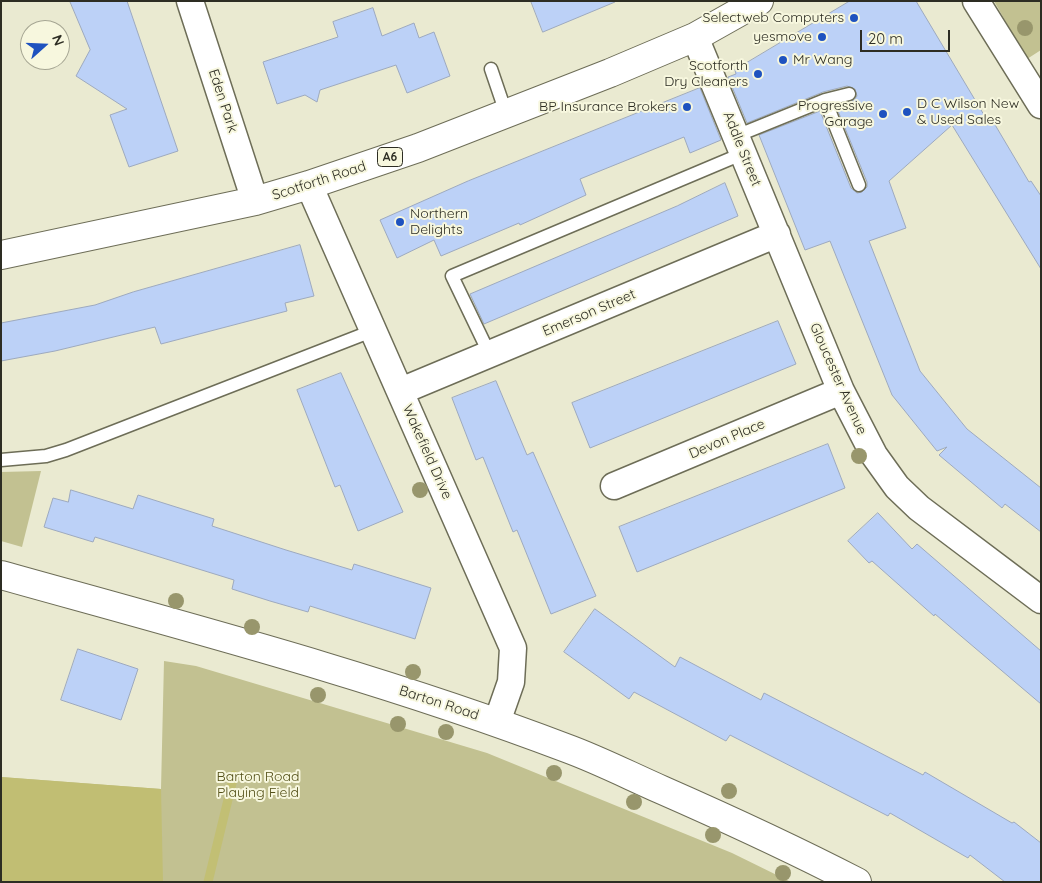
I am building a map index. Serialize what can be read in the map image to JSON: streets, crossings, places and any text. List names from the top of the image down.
{
  "streets": {
    "street": [
      "Eden Park",
      "Addle Street",
      "A6",
      "Scotforth Road",
      "Emerson Street",
      "Gloucester Avenue",
      "Devon Place",
      "Wakefield Drive",
      "Barton Road"
    ]
  },
  "crossings": [
    ["Eden Park", "Scotforth Road"],
    ["Addle Street", "Scotforth Road"],
    ["Addle Street", "Emerson Street"],
    ["Addle Street", "Gloucester Avenue"],
    ["Scotforth Road", "Wakefield Drive"],
    ["Emerson Street", "Gloucester Avenue"],
    ["Emerson Street", "Wakefield Drive"],
    ["Gloucester Avenue", "Devon Place"],
    ["Wakefield Drive", "Barton Road"]
  ],
  "parks": ["Barton Road Playing Field"],
  "places": [
    "Selectweb Computers",
    "yesmove",
    "Mr Wang",
    "Scotforth Dry Cleaners",
    "BP Insurance Brokers",
    "D C Wilson New & Used Sales",
    "Progressive Garage",
    "Northern Delights"
  ],
  "scale_bar": "20 m",
  "north": "right"
}
